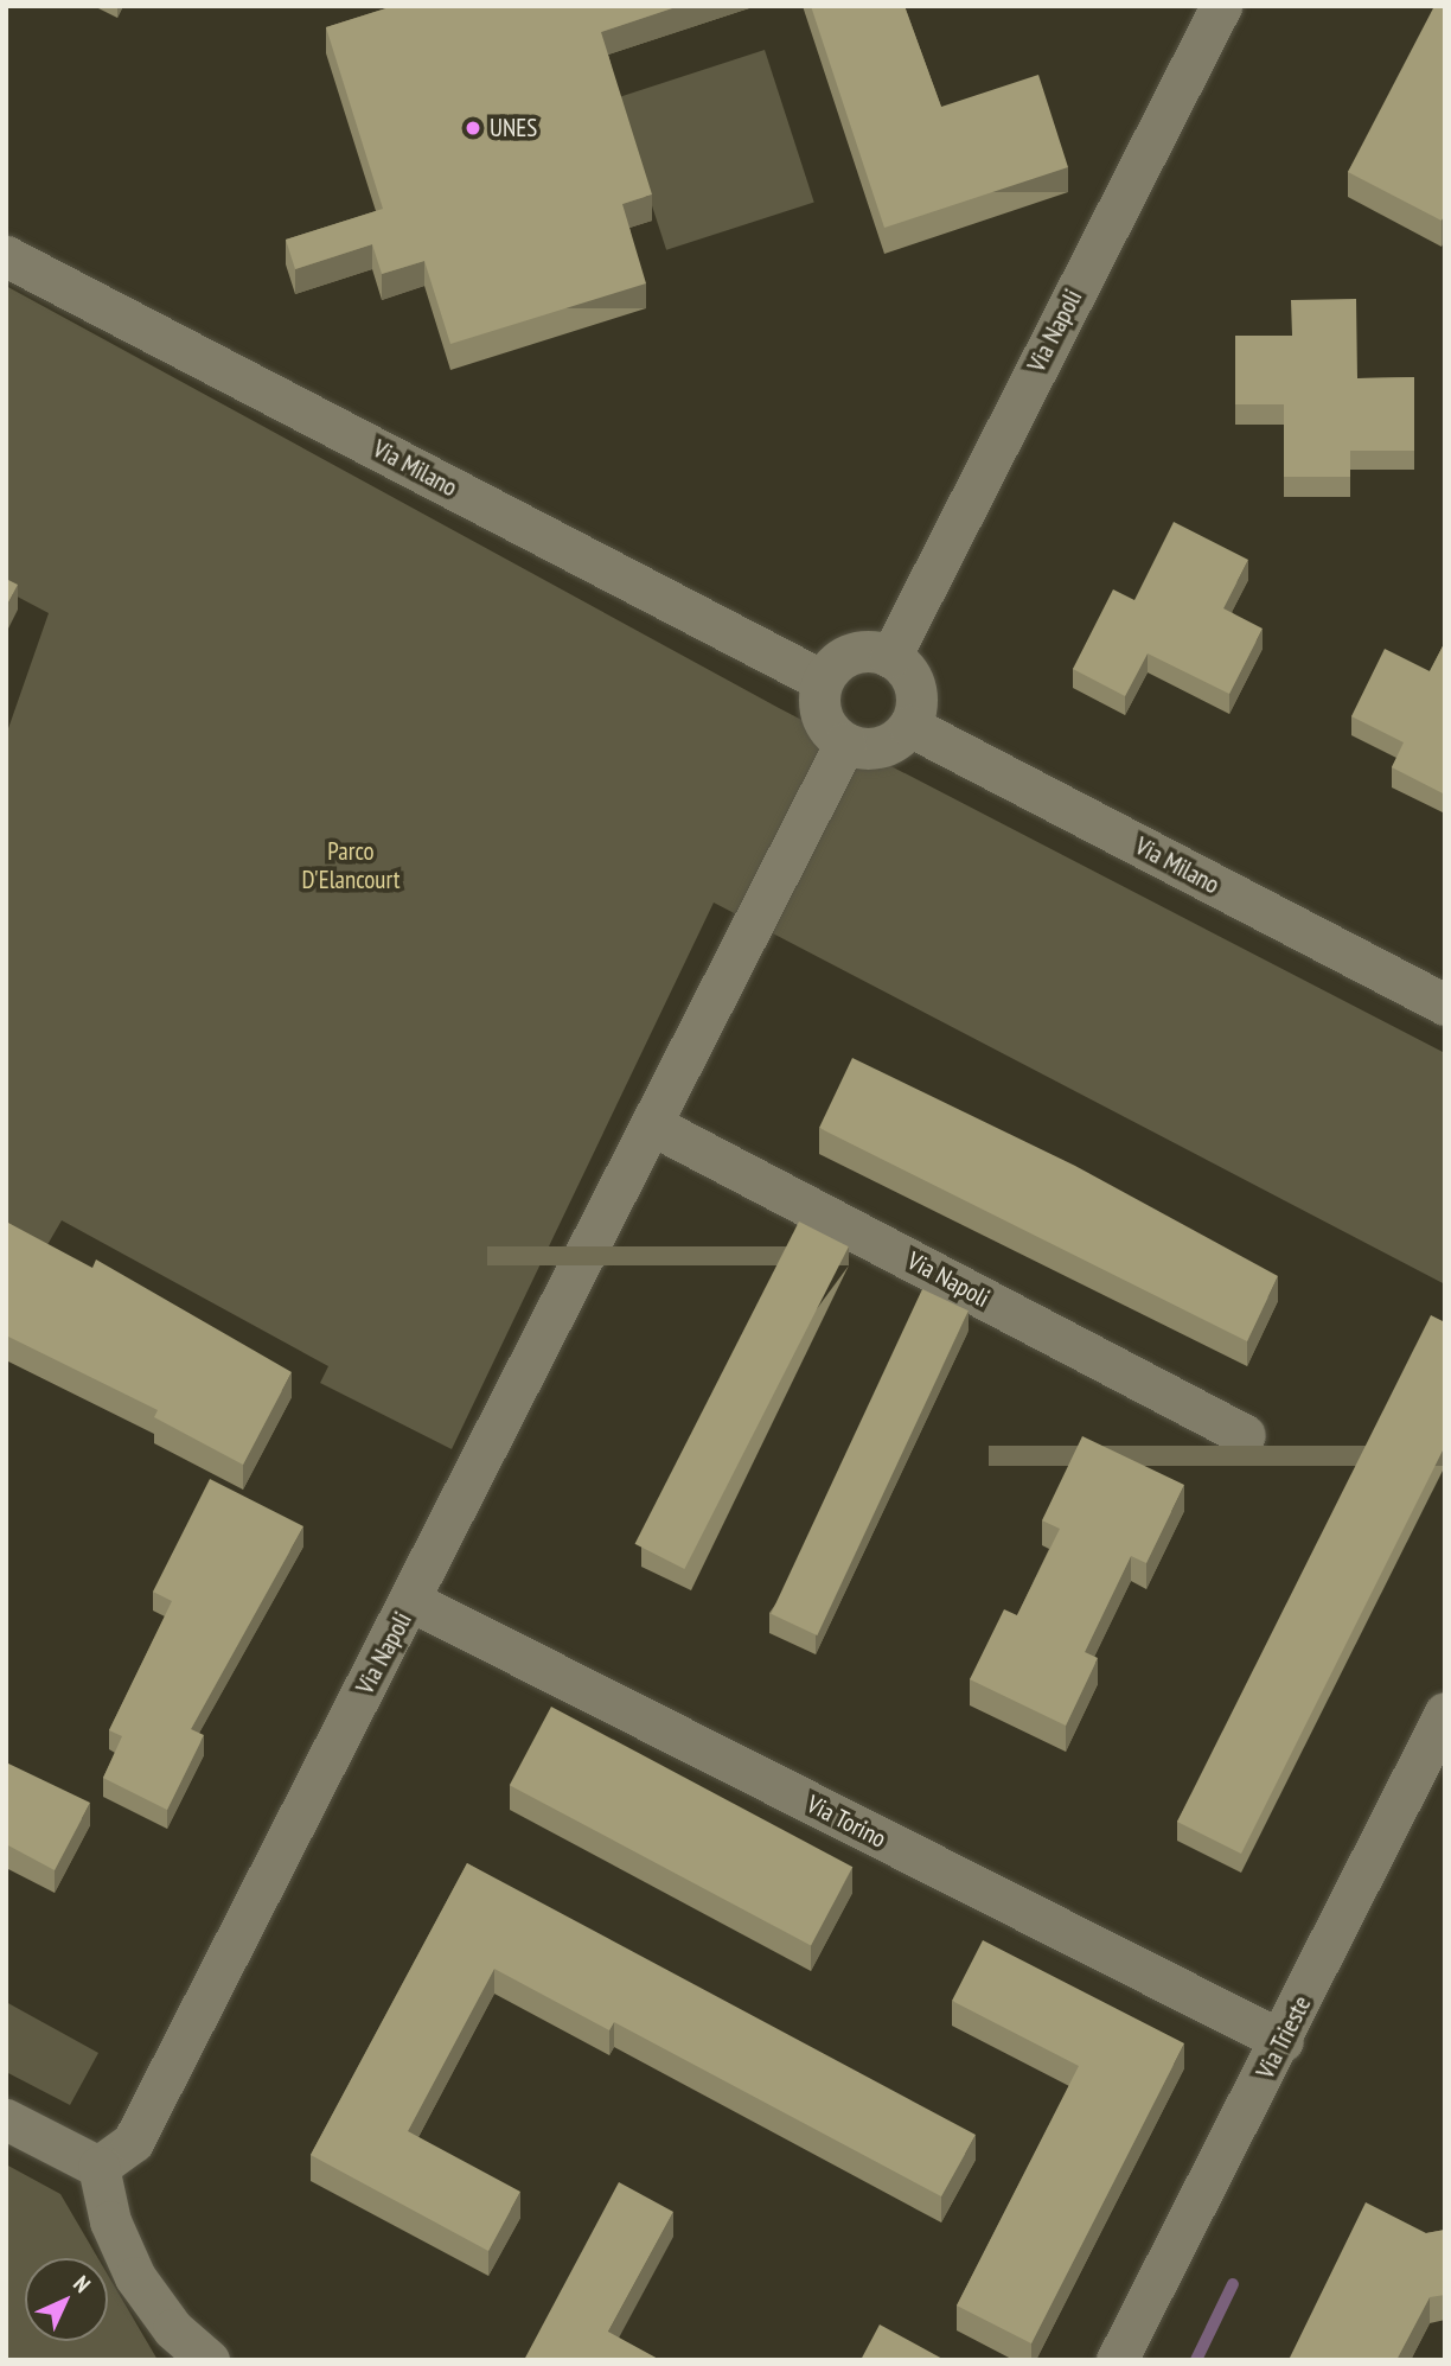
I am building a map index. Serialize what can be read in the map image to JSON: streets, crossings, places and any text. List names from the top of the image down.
{
  "streets": {
    "street": [
      "Via Napoli",
      "Via Milano",
      "Via Torino",
      "Via Trieste"
    ]
  },
  "crossings": [
    ["Via Napoli", "Via Milano"],
    ["Via Napoli", "Via Torino"],
    ["Via Torino", "Via Trieste"]
  ],
  "parks": ["Parco D'Elancourt"],
  "places": ["UNES"],
  "north": "top right"
}
